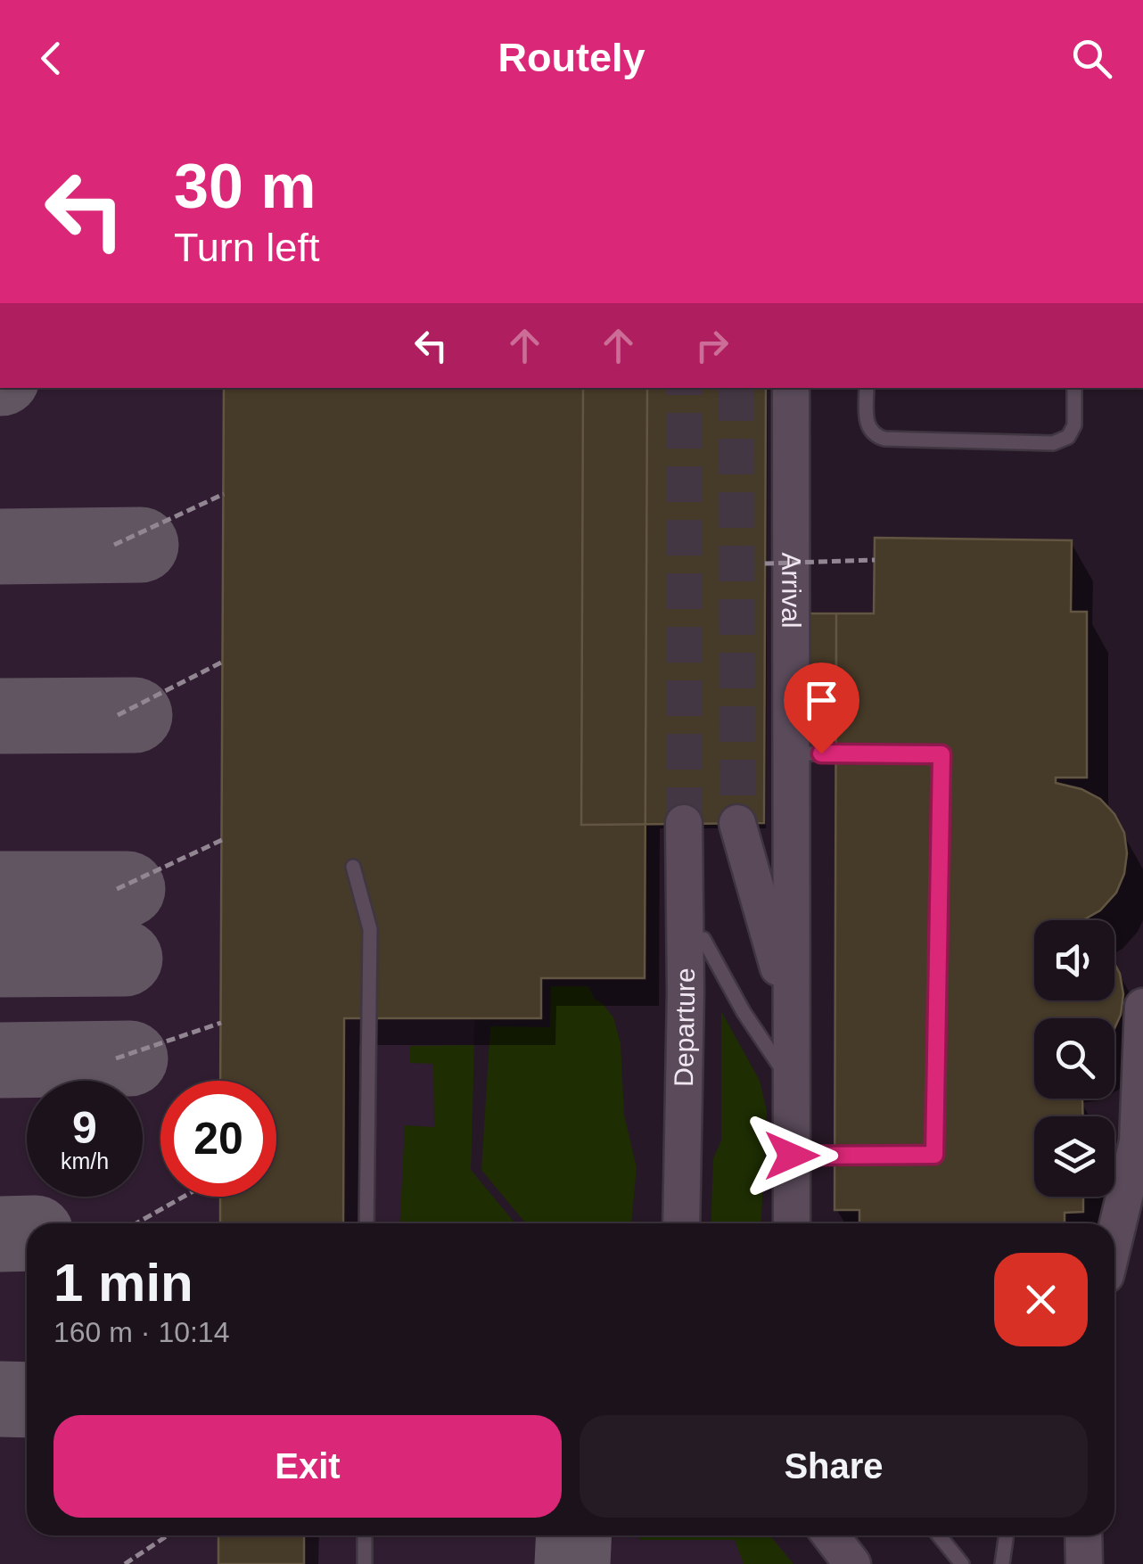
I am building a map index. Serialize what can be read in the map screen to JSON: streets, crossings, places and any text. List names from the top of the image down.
{
  "streets": {
    "street": ["Arrival", "Departure"]
  },
  "page": {
    "header": "Routely",
    "turn": ["30 m", "Turn left"],
    "speed": "9 km/h",
    "limit": "20",
    "heading": ["1 min", "160 m · 10:14"],
    "buttons": ["Exit", "Share"]
  }
}
